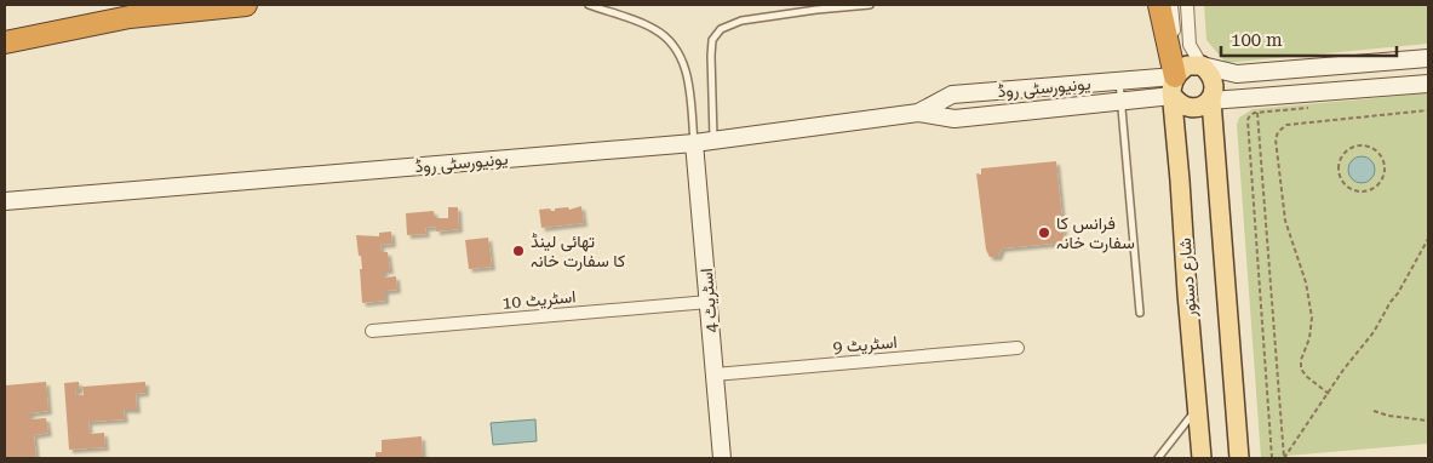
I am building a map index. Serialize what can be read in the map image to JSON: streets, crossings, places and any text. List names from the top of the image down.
{
  "streets": {
    "main road": ["شارع دستور"],
    "street": [
      "یونیورسٹی روڈ",
      "اسٹریٹ 10",
      "اسٹریٹ 4",
      "اسٹریٹ 9"
    ]
  },
  "crossings": [
    ["یونیورسٹی روڈ", "شارع دستور"],
    ["یونیورسٹی روڈ", "اسٹریٹ 4"],
    ["اسٹریٹ 10", "اسٹریٹ 4"],
    ["اسٹریٹ 4", "اسٹریٹ 9"]
  ],
  "places": ["فرانس کا سفارت خانہ", "تھائی لینڈ کا سفارت خانہ"],
  "scale_bar": "100 m"
}
